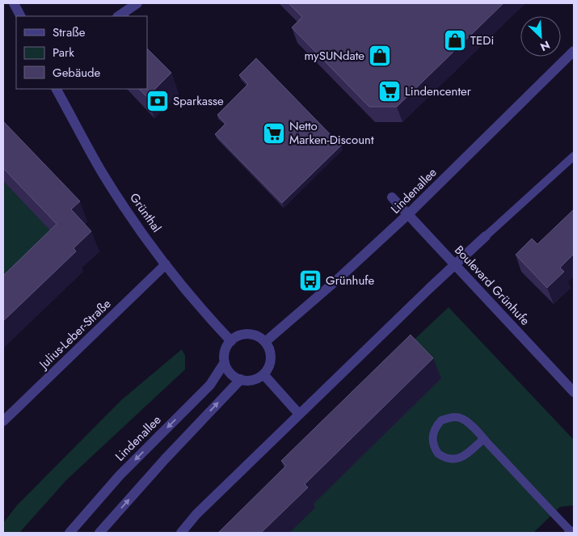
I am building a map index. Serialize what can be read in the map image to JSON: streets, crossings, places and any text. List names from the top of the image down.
{
  "streets": {
    "street": [
      "Lindenallee",
      "Grünthal",
      "Boulevard Grünhufe",
      "Julius-Leber-Straße"
    ]
  },
  "crossings": [
    ["Lindenallee", "Grünthal"],
    ["Lindenallee", "Boulevard Grünhufe"],
    ["Grünthal", "Julius-Leber-Straße"]
  ],
  "places": {
    "shop": ["TEDi", "mySUNdate"],
    "supermarket": ["Lindencenter", "Netto Marken-Discount"],
    "bank": ["Sparkasse"],
    "bus stop": ["Grünhufe"]
  },
  "legend": ["Straße", "Park", "Gebäude"],
  "north": "bottom right"
}
